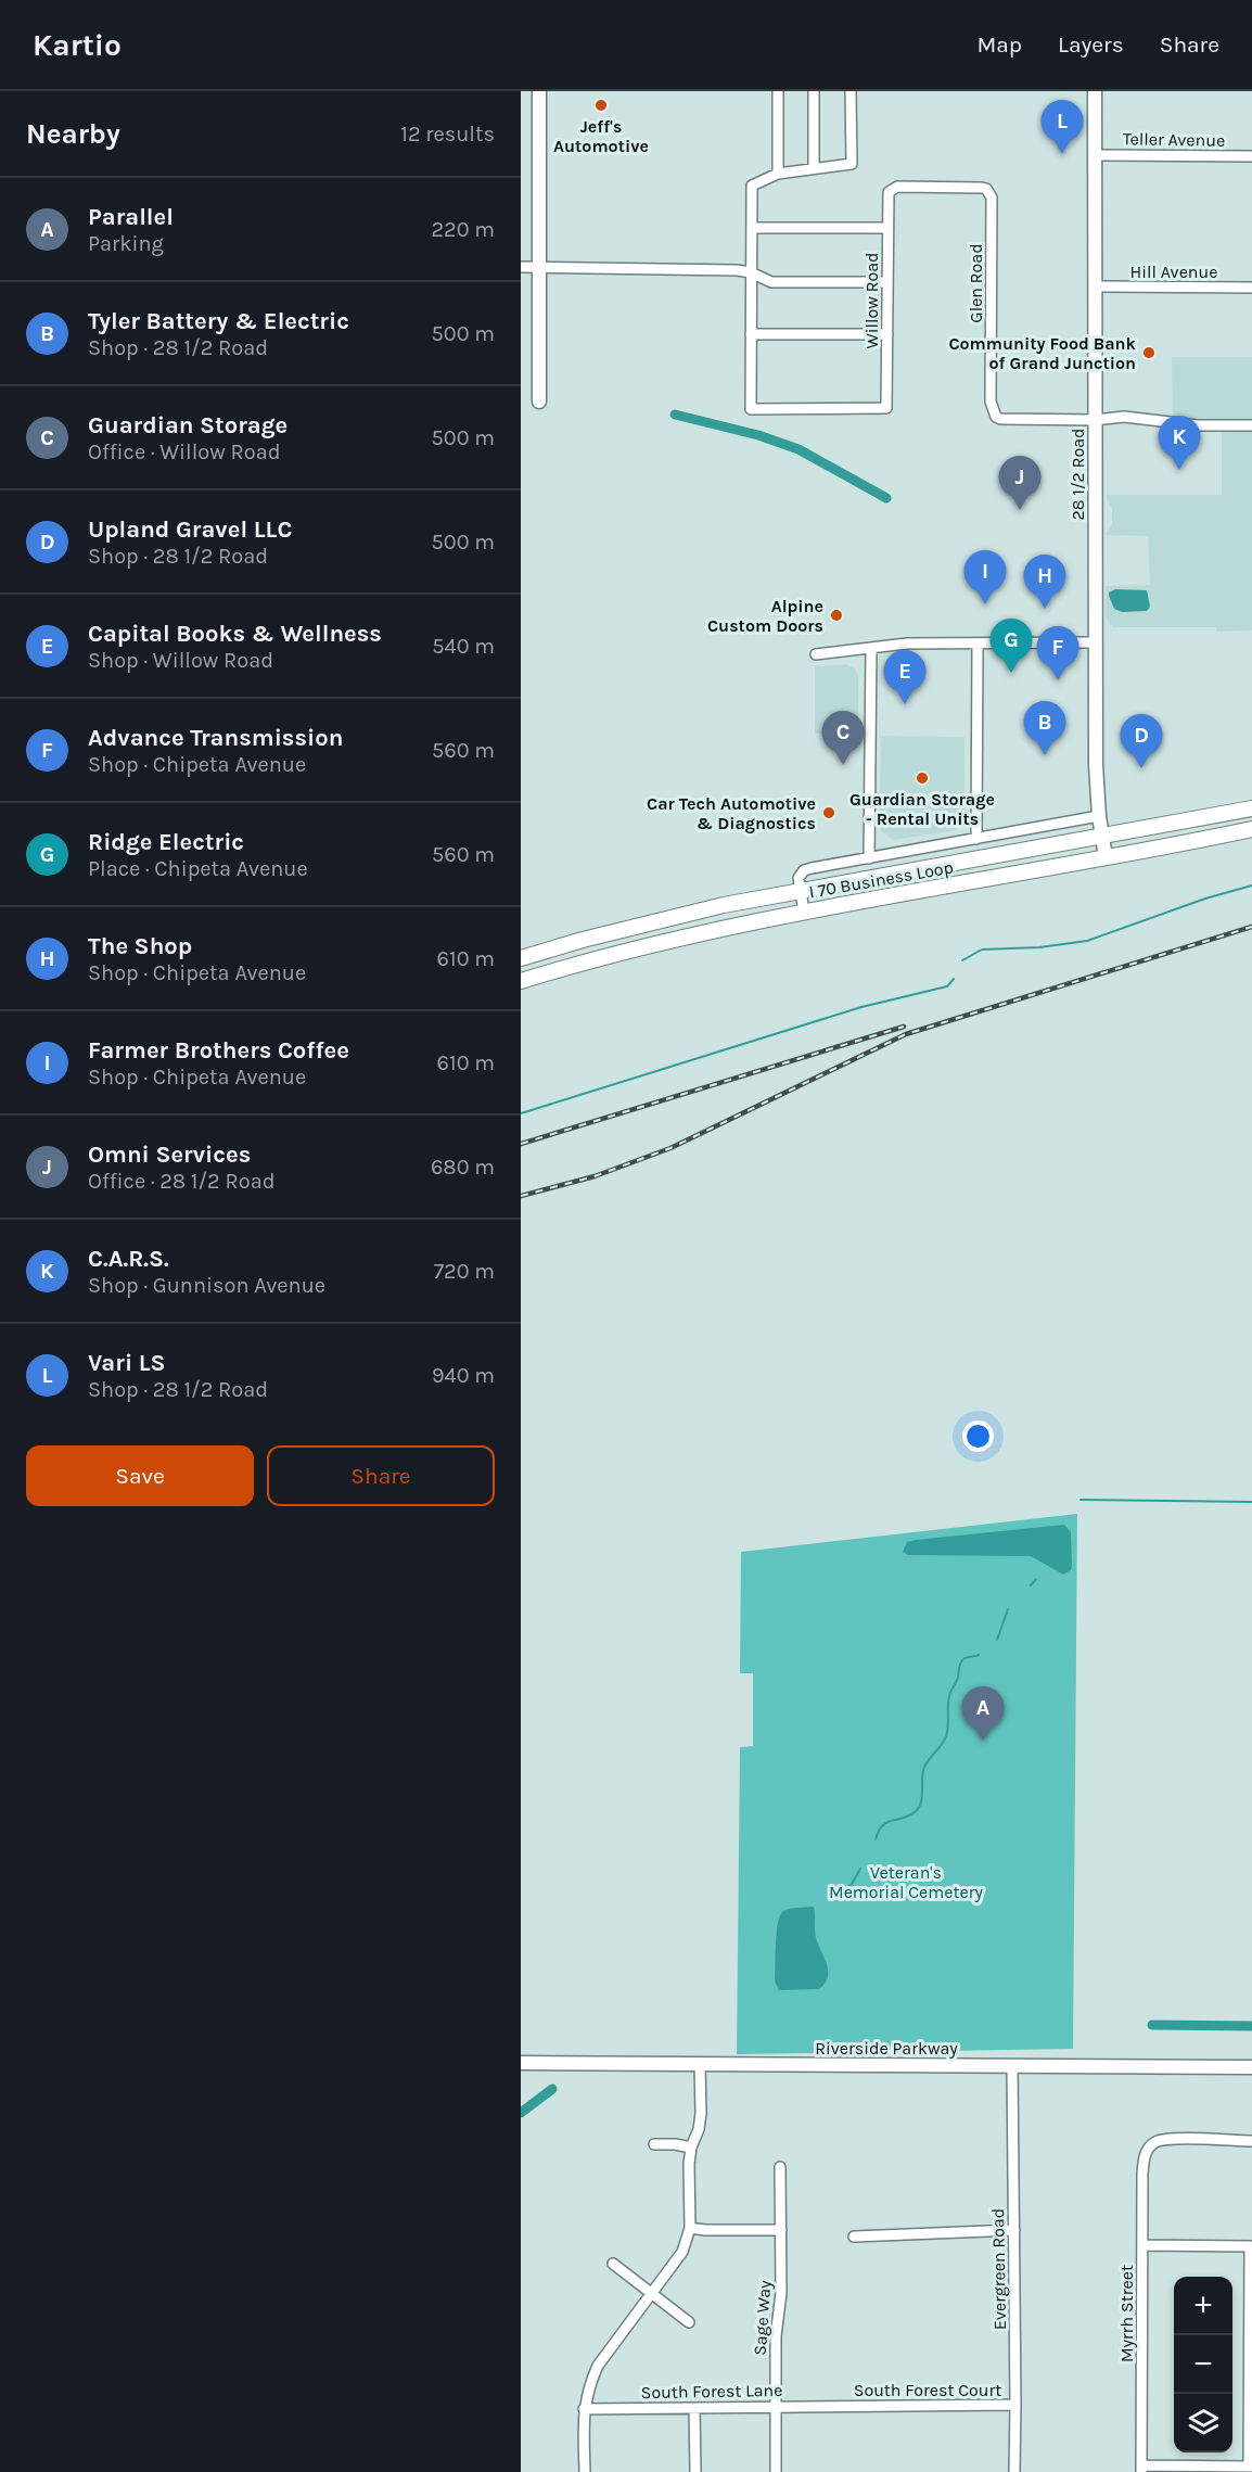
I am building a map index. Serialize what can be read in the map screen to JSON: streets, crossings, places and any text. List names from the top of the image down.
{
  "streets": {
    "main road": ["I 70 Business Loop"],
    "street": [
      "Teller Avenue",
      "Hill Avenue",
      "Glen Road",
      "Willow Road",
      "28 1/2 Road",
      "Riverside Parkway",
      "Evergreen Road",
      "Myrrh Street",
      "Sage Way",
      "South Forest Court",
      "South Forest Lane"
    ]
  },
  "crossings": [
    ["Teller Avenue", "28 1/2 Road"],
    ["Hill Avenue", "28 1/2 Road"],
    ["Glen Road", "Willow Road"],
    ["Glen Road", "28 1/2 Road"],
    ["28 1/2 Road", "I 70 Business Loop"],
    ["Riverside Parkway", "Evergreen Road"],
    ["Evergreen Road", "South Forest Court"],
    ["Sage Way", "South Forest Lane"],
    ["South Forest Court", "South Forest Lane"]
  ],
  "parks": ["Veteran's Memorial Cemetery"],
  "places": [
    "Jeff's Automotive",
    "Community Food Bank of Grand Junction",
    "Alpine Custom Doors",
    "Guardian Storage - Rental Units",
    "Car Tech Automotive & Diagnostics"
  ],
  "page": {
    "header": "Kartio",
    "nav": ["Map", "Layers", "Share"],
    "heading": ["Nearby", "12 results"],
    "pins": [
      "L",
      "K",
      "J",
      "I",
      "H",
      "G",
      "F",
      "E",
      "B",
      "C",
      "D",
      "A"
    ],
    "list": [
      {
        "mark": "A",
        "name": "Parallel",
        "note": "Parking",
        "value": "220 m"
      },
      {
        "mark": "B",
        "name": "Tyler Battery & Electric",
        "note": "Shop · 28 1/2 Road",
        "value": "500 m"
      },
      {
        "mark": "C",
        "name": "Guardian Storage",
        "note": "Office · Willow Road",
        "value": "500 m"
      },
      {
        "mark": "D",
        "name": "Upland Gravel LLC",
        "note": "Shop · 28 1/2 Road",
        "value": "500 m"
      },
      {
        "mark": "E",
        "name": "Capital Books & Wellness",
        "note": "Shop · Willow Road",
        "value": "540 m"
      },
      {
        "mark": "F",
        "name": "Advance Transmission",
        "note": "Shop · Chipeta Avenue",
        "value": "560 m"
      },
      {
        "mark": "G",
        "name": "Ridge Electric",
        "note": "Place · Chipeta Avenue",
        "value": "560 m"
      },
      {
        "mark": "H",
        "name": "The Shop",
        "note": "Shop · Chipeta Avenue",
        "value": "610 m"
      },
      {
        "mark": "I",
        "name": "Farmer Brothers Coffee",
        "note": "Shop · Chipeta Avenue",
        "value": "610 m"
      },
      {
        "mark": "J",
        "name": "Omni Services",
        "note": "Office · 28 1/2 Road",
        "value": "680 m"
      },
      {
        "mark": "K",
        "name": "C.A.R.S.",
        "note": "Shop · Gunnison Avenue",
        "value": "720 m"
      },
      {
        "mark": "L",
        "name": "Vari LS",
        "note": "Shop · 28 1/2 Road",
        "value": "940 m"
      }
    ],
    "buttons": ["Save", "Share"],
    "map_buttons": ["+", "−"]
  }
}
